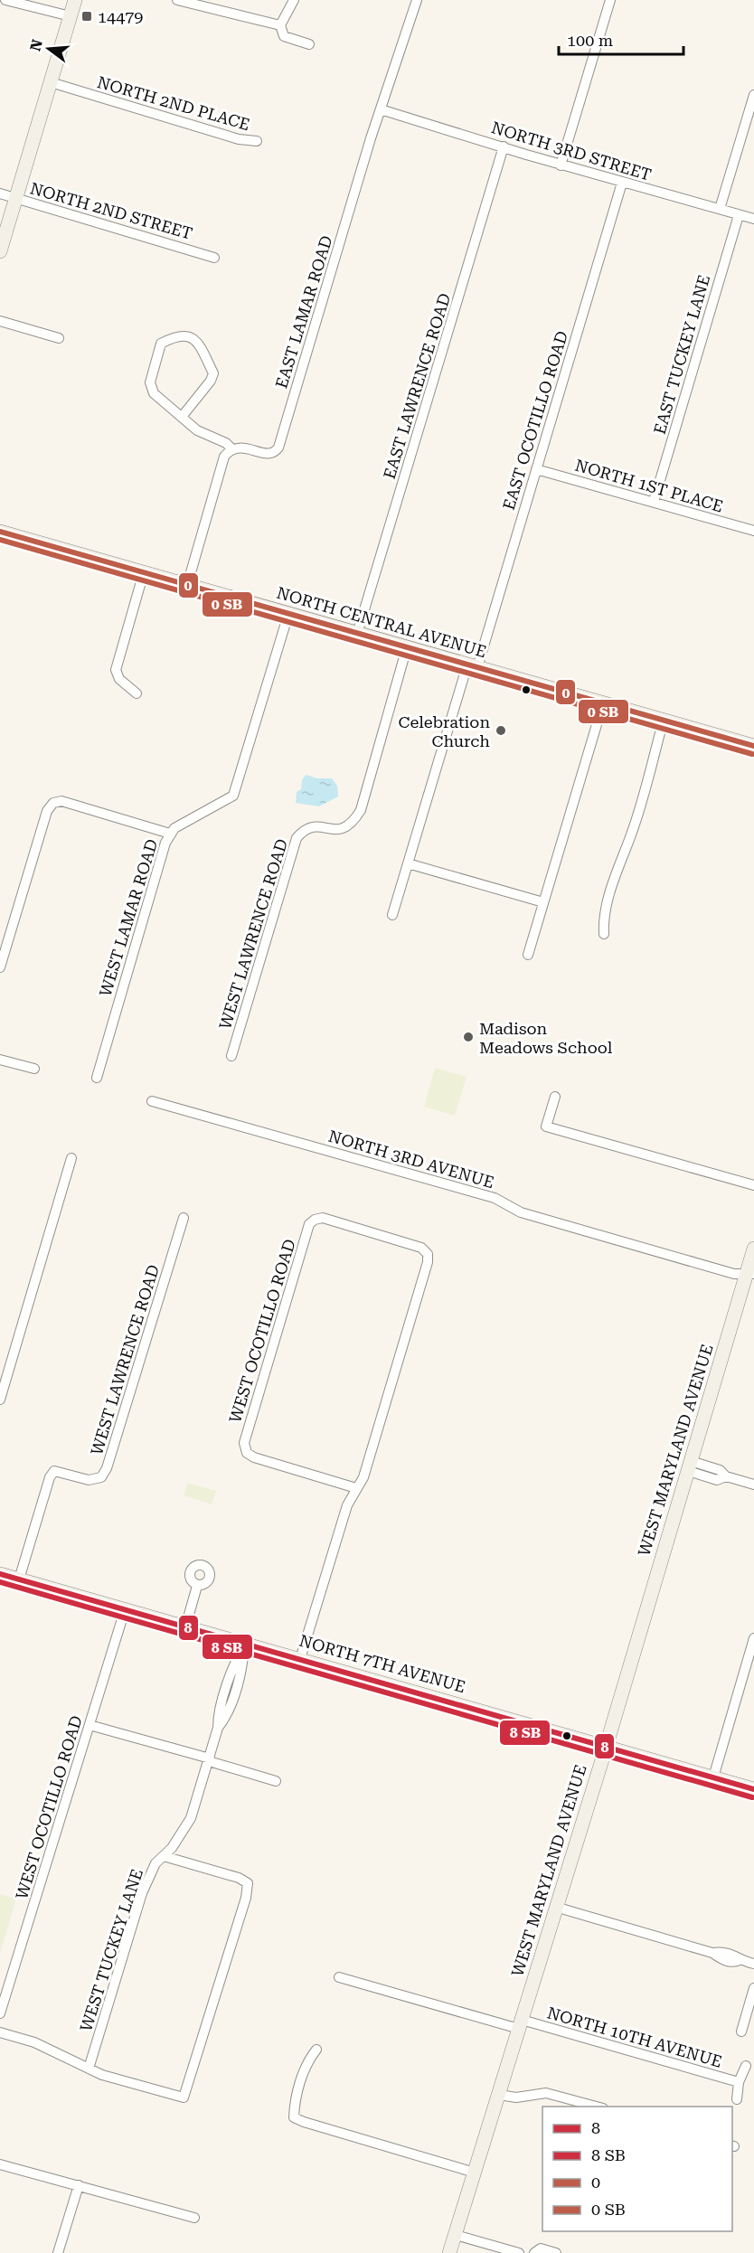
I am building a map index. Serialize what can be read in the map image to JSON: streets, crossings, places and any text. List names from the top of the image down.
{
  "streets": {
    "main road": ["NORTH CENTRAL AVENUE", "WEST MARYLAND AVENUE", "NORTH 7TH AVENUE"],
    "street": [
      "NORTH 2ND PLACE",
      "NORTH 3RD STREET",
      "NORTH 2ND STREET",
      "EAST LAMAR ROAD",
      "EAST TUCKEY LANE",
      "EAST LAWRENCE ROAD",
      "EAST OCOTILLO ROAD",
      "NORTH 1ST PLACE",
      "WEST LAMAR ROAD",
      "WEST LAWRENCE ROAD",
      "NORTH 3RD AVENUE",
      "WEST OCOTILLO ROAD",
      "WEST TUCKEY LANE",
      "NORTH 10TH AVENUE"
    ]
  },
  "crossings": [
    ["NORTH 3RD STREET", "EAST LAMAR ROAD"],
    ["NORTH 3RD STREET", "EAST TUCKEY LANE"],
    ["NORTH 3RD STREET", "EAST LAWRENCE ROAD"],
    ["NORTH 3RD STREET", "EAST OCOTILLO ROAD"],
    ["EAST TUCKEY LANE", "NORTH 1ST PLACE"],
    ["EAST LAWRENCE ROAD", "NORTH CENTRAL AVENUE"],
    ["EAST OCOTILLO ROAD", "NORTH 1ST PLACE"],
    ["EAST OCOTILLO ROAD", "NORTH CENTRAL AVENUE"],
    ["NORTH CENTRAL AVENUE", "WEST LAMAR ROAD"],
    ["NORTH CENTRAL AVENUE", "WEST LAWRENCE ROAD"],
    ["WEST LAWRENCE ROAD", "NORTH 7TH AVENUE"],
    ["NORTH 3RD AVENUE", "WEST MARYLAND AVENUE"],
    ["WEST OCOTILLO ROAD", "NORTH 7TH AVENUE"],
    ["WEST MARYLAND AVENUE", "NORTH 7TH AVENUE"],
    ["WEST MARYLAND AVENUE", "NORTH 10TH AVENUE"],
    ["NORTH 7TH AVENUE", "WEST TUCKEY LANE"]
  ],
  "places": {
    "transit": ["14479"],
    "other": ["Celebration Church", "Madison Meadows School"]
  },
  "lines": ["transit line 0", "transit line 8"],
  "legend": [
    "8",
    "8 SB",
    "0",
    "0 SB"
  ],
  "scale_bar": "100 m",
  "north": "left"
}
